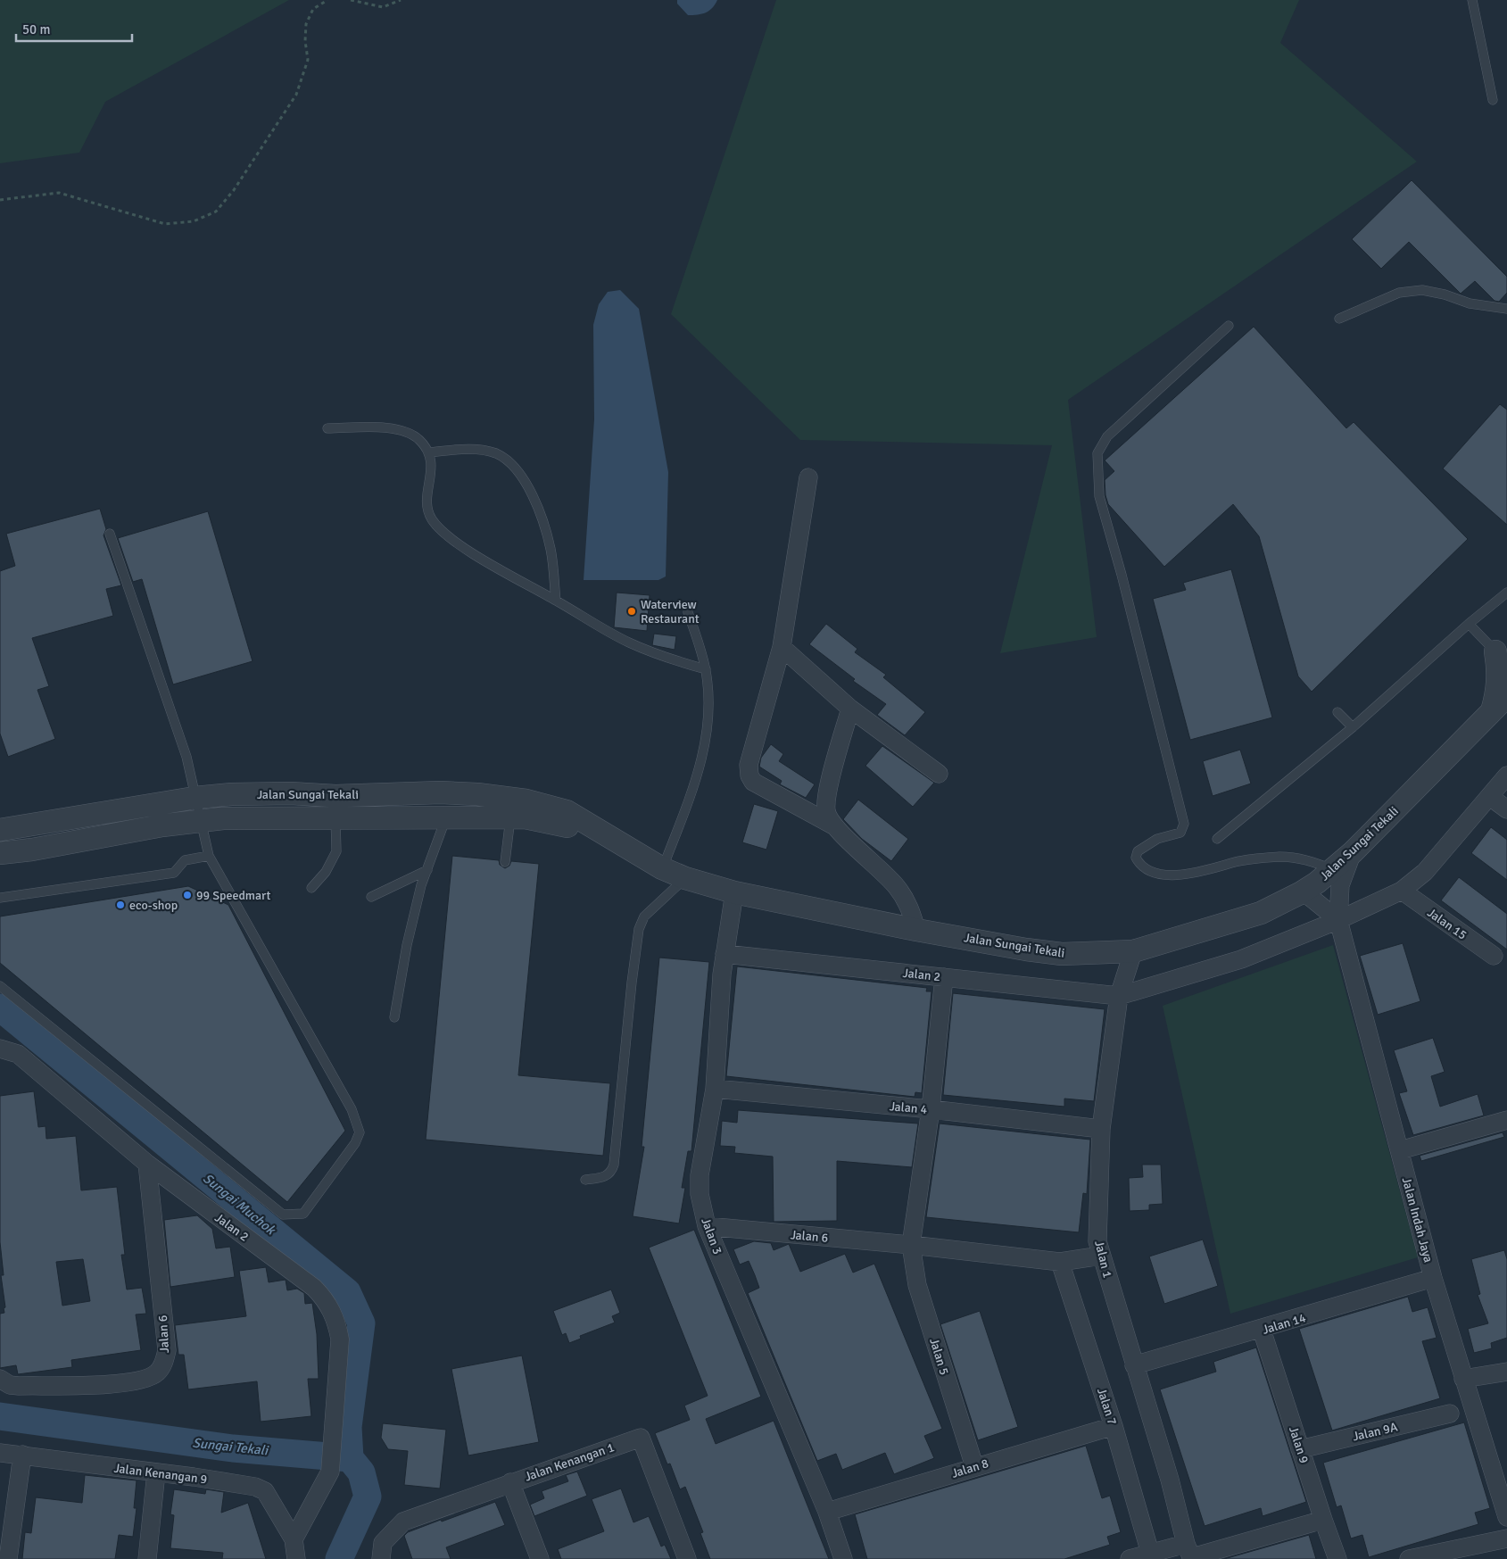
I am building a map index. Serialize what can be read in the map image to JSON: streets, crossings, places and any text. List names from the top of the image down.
{
  "streets": {
    "street": [
      "Jalan Sungai Tekali",
      "Jalan 15",
      "Jalan 2",
      "Jalan 4",
      "Jalan Indah Jaya",
      "Jalan 3",
      "Jalan 6",
      "Jalan 1",
      "Jalan 14",
      "Jalan 5",
      "Jalan 7",
      "Jalan 9A",
      "Jalan 9",
      "Jalan Kenangan 1",
      "Jalan 8",
      "Jalan Kenangan 9"
    ]
  },
  "crossings": [
    ["Jalan Sungai Tekali", "Jalan Indah Jaya"],
    ["Jalan Sungai Tekali", "Jalan 3"],
    ["Jalan Sungai Tekali", "Jalan 1"],
    ["Jalan 2", "Jalan 3"],
    ["Jalan 2", "Jalan 6"],
    ["Jalan 2", "Jalan 1"],
    ["Jalan 2", "Jalan Kenangan 9"],
    ["Jalan 4", "Jalan 3"],
    ["Jalan 4", "Jalan 1"],
    ["Jalan Indah Jaya", "Jalan 14"],
    ["Jalan 3", "Jalan 6"],
    ["Jalan 3", "Jalan 8"],
    ["Jalan 6", "Jalan 1"],
    ["Jalan 6", "Jalan 5"],
    ["Jalan 6", "Jalan 7"],
    ["Jalan 1", "Jalan 14"],
    ["Jalan 14", "Jalan 9"],
    ["Jalan 5", "Jalan 8"],
    ["Jalan 7", "Jalan 8"],
    ["Jalan 9A", "Jalan 9"]
  ],
  "water": ["Sungai Muchok", "Sungai Tekali"],
  "places": ["Waterview Restaurant", "99 Speedmart", "eco-shop"],
  "scale_bar": "50 m"
}
